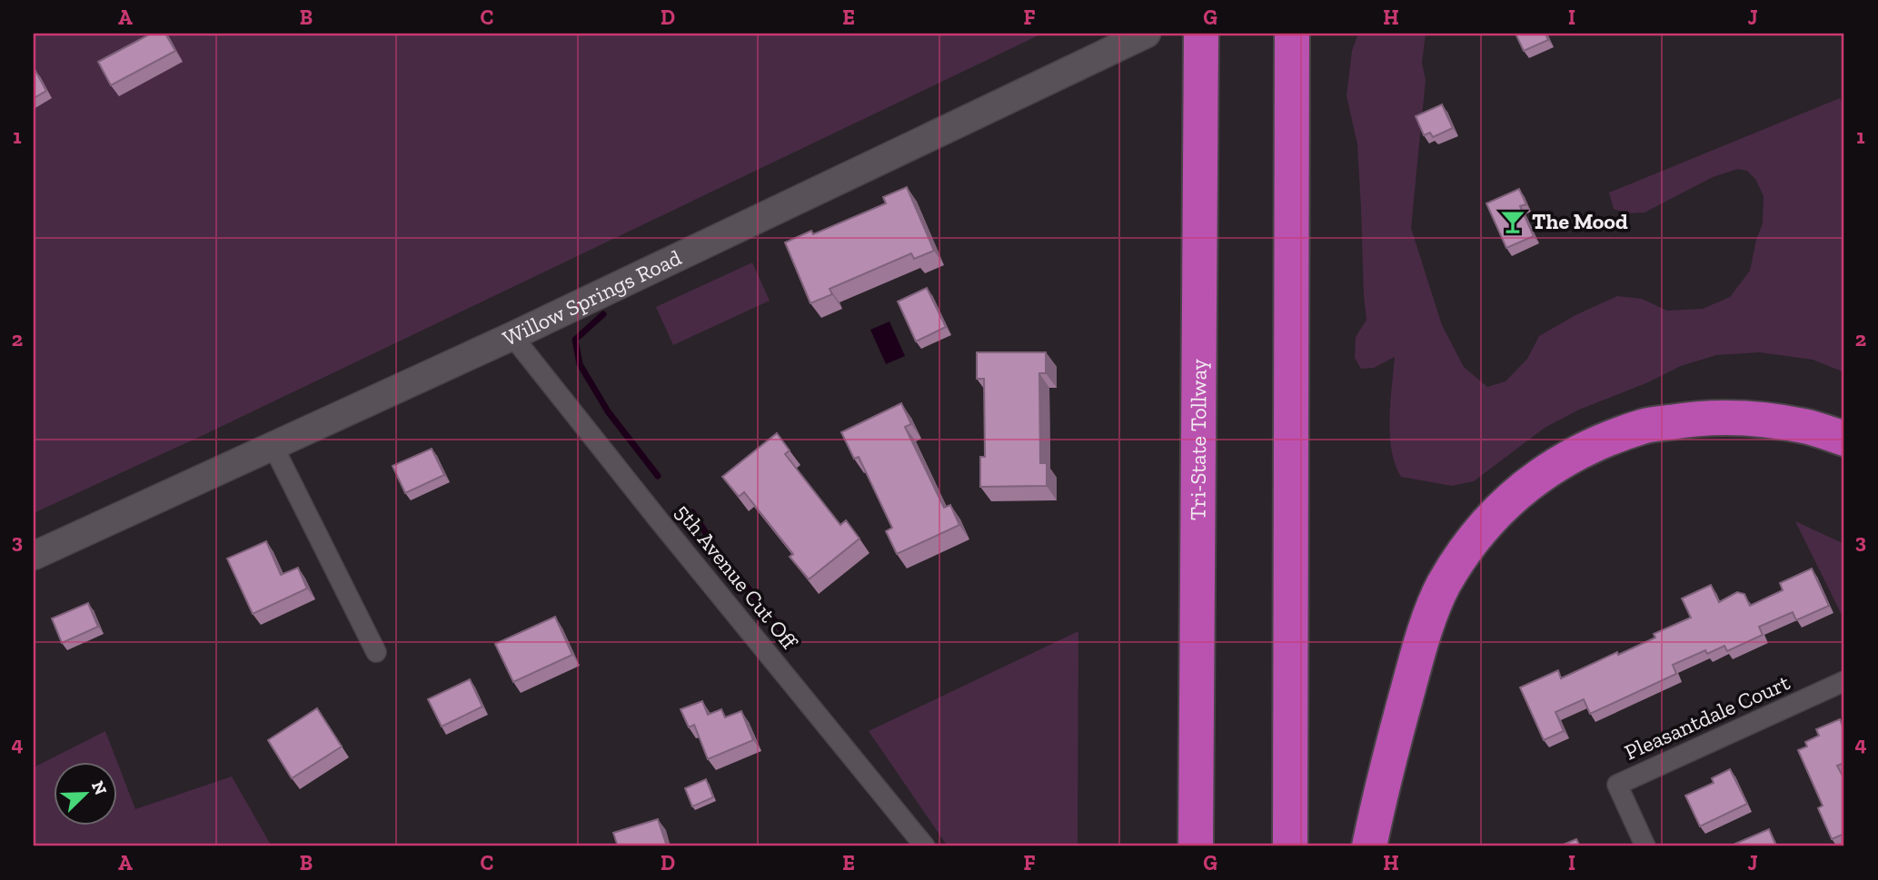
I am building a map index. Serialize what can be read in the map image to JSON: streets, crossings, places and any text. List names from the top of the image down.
{
  "streets": {
    "highway": ["Tri-State Tollway"],
    "main road": ["Willow Springs Road"],
    "street": ["5th Avenue Cut Off", "Pleasantdale Court"]
  },
  "crossings": [
    ["Willow Springs Road", "5th Avenue Cut Off"]
  ],
  "places": {
    "bar": ["The Mood"]
  },
  "north": "top right",
  "grid": {
    "columns": [
      "A",
      "B",
      "C",
      "D",
      "E",
      "F",
      "G",
      "H",
      "I",
      "J"
    ],
    "rows": [
      "1",
      "2",
      "3",
      "4"
    ]
  }
}
